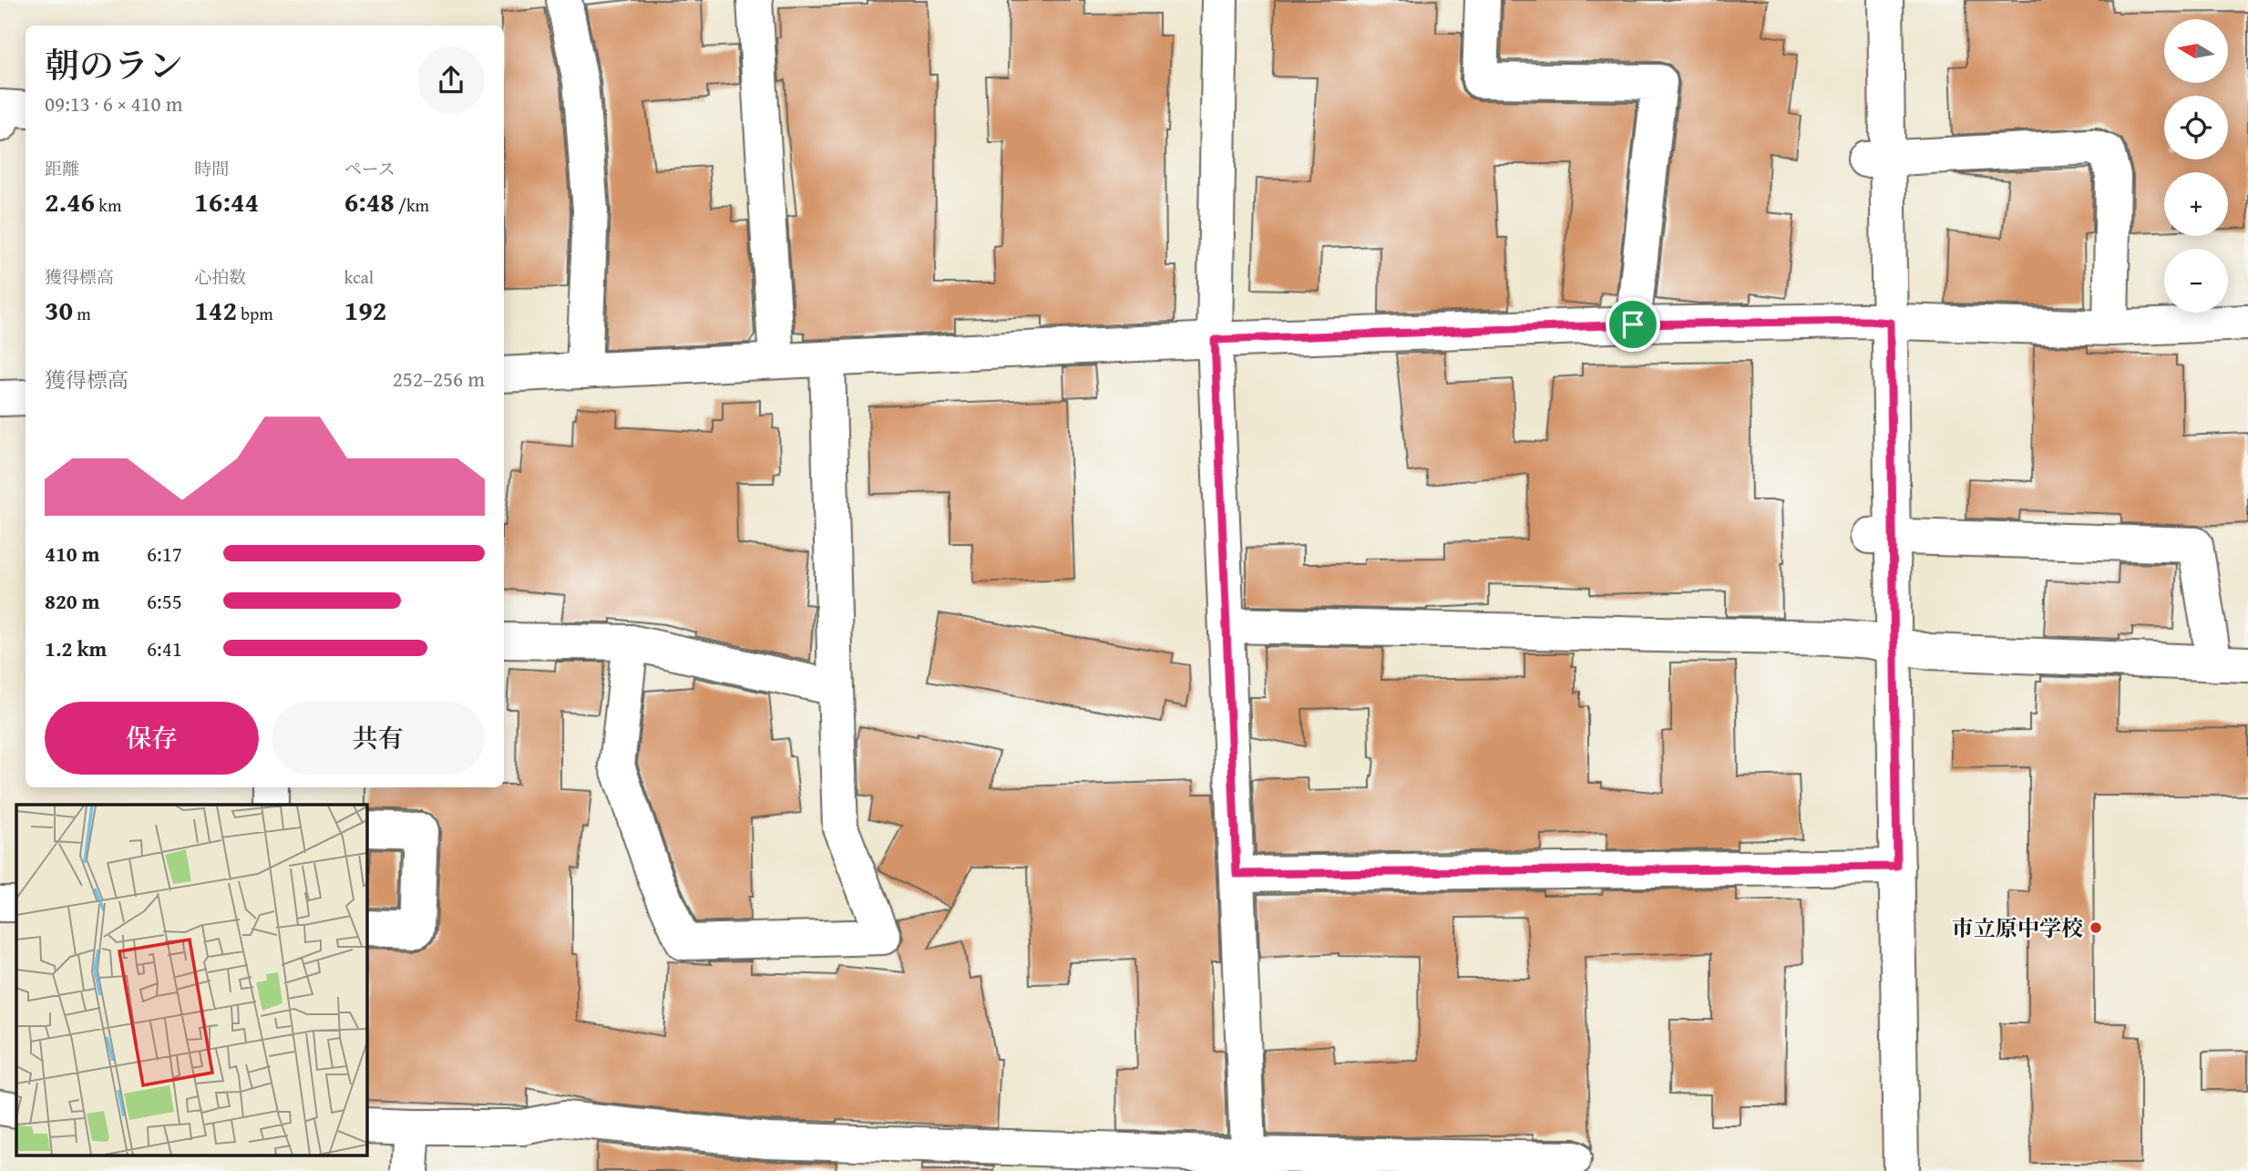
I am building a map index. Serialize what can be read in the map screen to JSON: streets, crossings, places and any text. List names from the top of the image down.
{
  "places": ["市立原中学校"],
  "north": "left",
  "page": {
    "map_buttons": ["+", "−"],
    "heading": ["朝のラン", "09:13 · 6 × 410 m"],
    "stats": [
      ["距離", "2.46 km"],
      ["時間", "16:44"],
      ["ペース", "6:48 /km"],
      ["獲得標高", "30 m"],
      ["心拍数", "142 bpm"],
      ["kcal", "192"]
    ],
    "chart": ["獲得標高", "252–256 m"],
    "list": [
      {
        "name": "410 m",
        "note": "6:17"
      },
      {
        "name": "820 m",
        "note": "6:55"
      },
      {
        "name": "1.2 km",
        "note": "6:41"
      }
    ],
    "buttons": ["保存", "共有"]
  }
}
